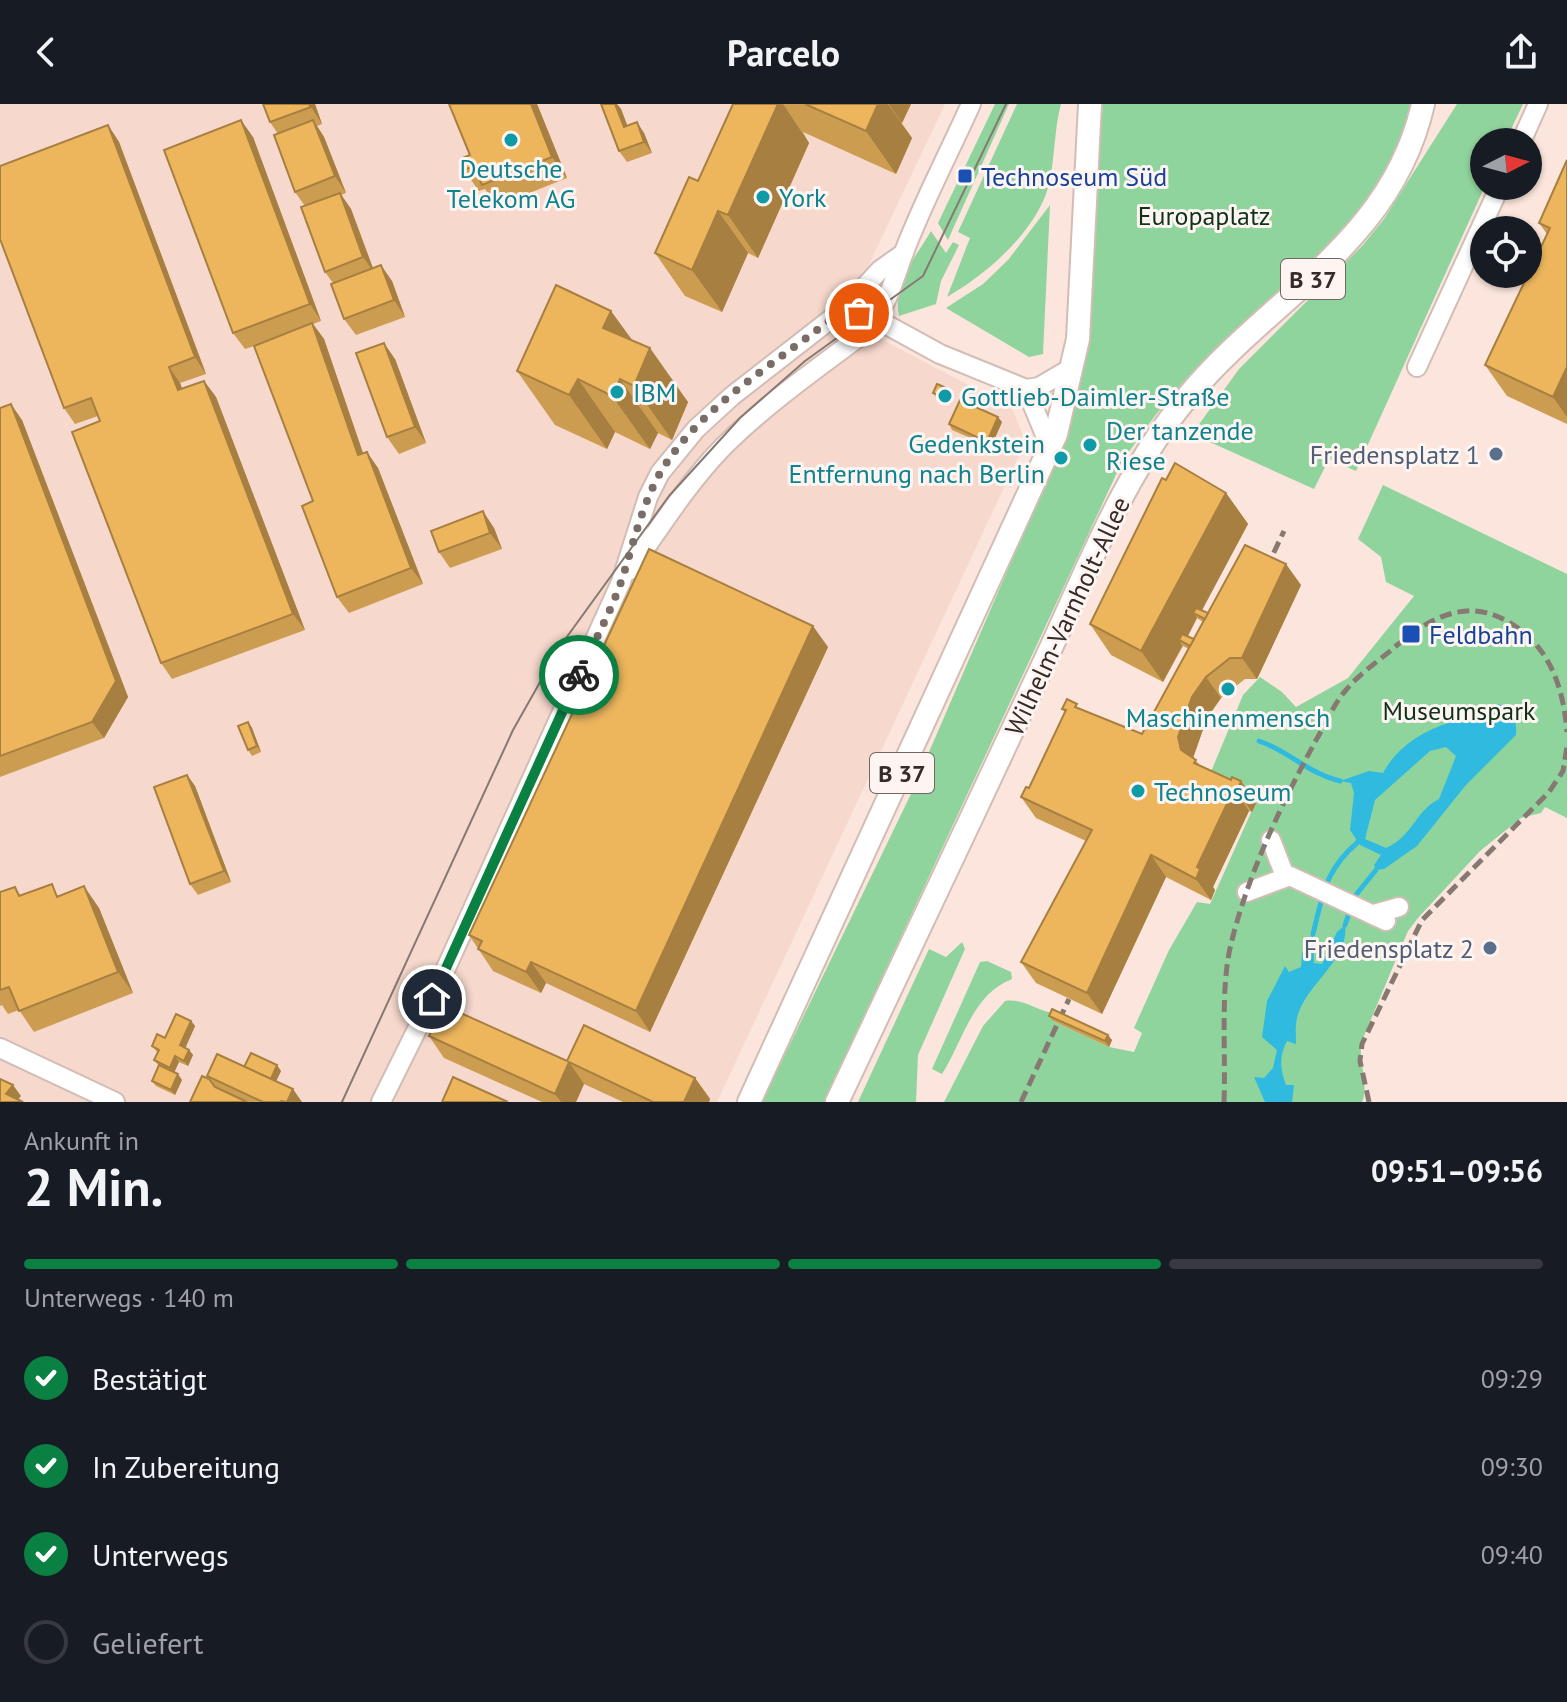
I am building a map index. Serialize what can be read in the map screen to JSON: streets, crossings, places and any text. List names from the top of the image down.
{
  "streets": {
    "main road": ["B 37", "Wilhelm-Varnholt-Allee"]
  },
  "parks": ["Europaplatz", "Museumspark"],
  "places": {
    "other": [
      "Deutsche Telekom AG",
      "York",
      "IBM",
      "Gottlieb-Daimler-Straße",
      "Der tanzende Riese",
      "Friedensplatz 1",
      "Gedenkstein Entfernung nach Berlin",
      "Maschinenmensch",
      "Technoseum",
      "Friedensplatz 2"
    ],
    "transit": ["Technoseum Süd", "Feldbahn"]
  },
  "north": "right",
  "page": {
    "header": "Parcelo",
    "heading": ["2 Min.", "Ankunft in", "09:51–09:56"],
    "bar": "Unterwegs · 140 m",
    "list": [
      ["Bestätigt", "09:29"],
      ["In Zubereitung", "09:30"],
      ["Unterwegs", "09:40"],
      "Geliefert"
    ]
  }
}
